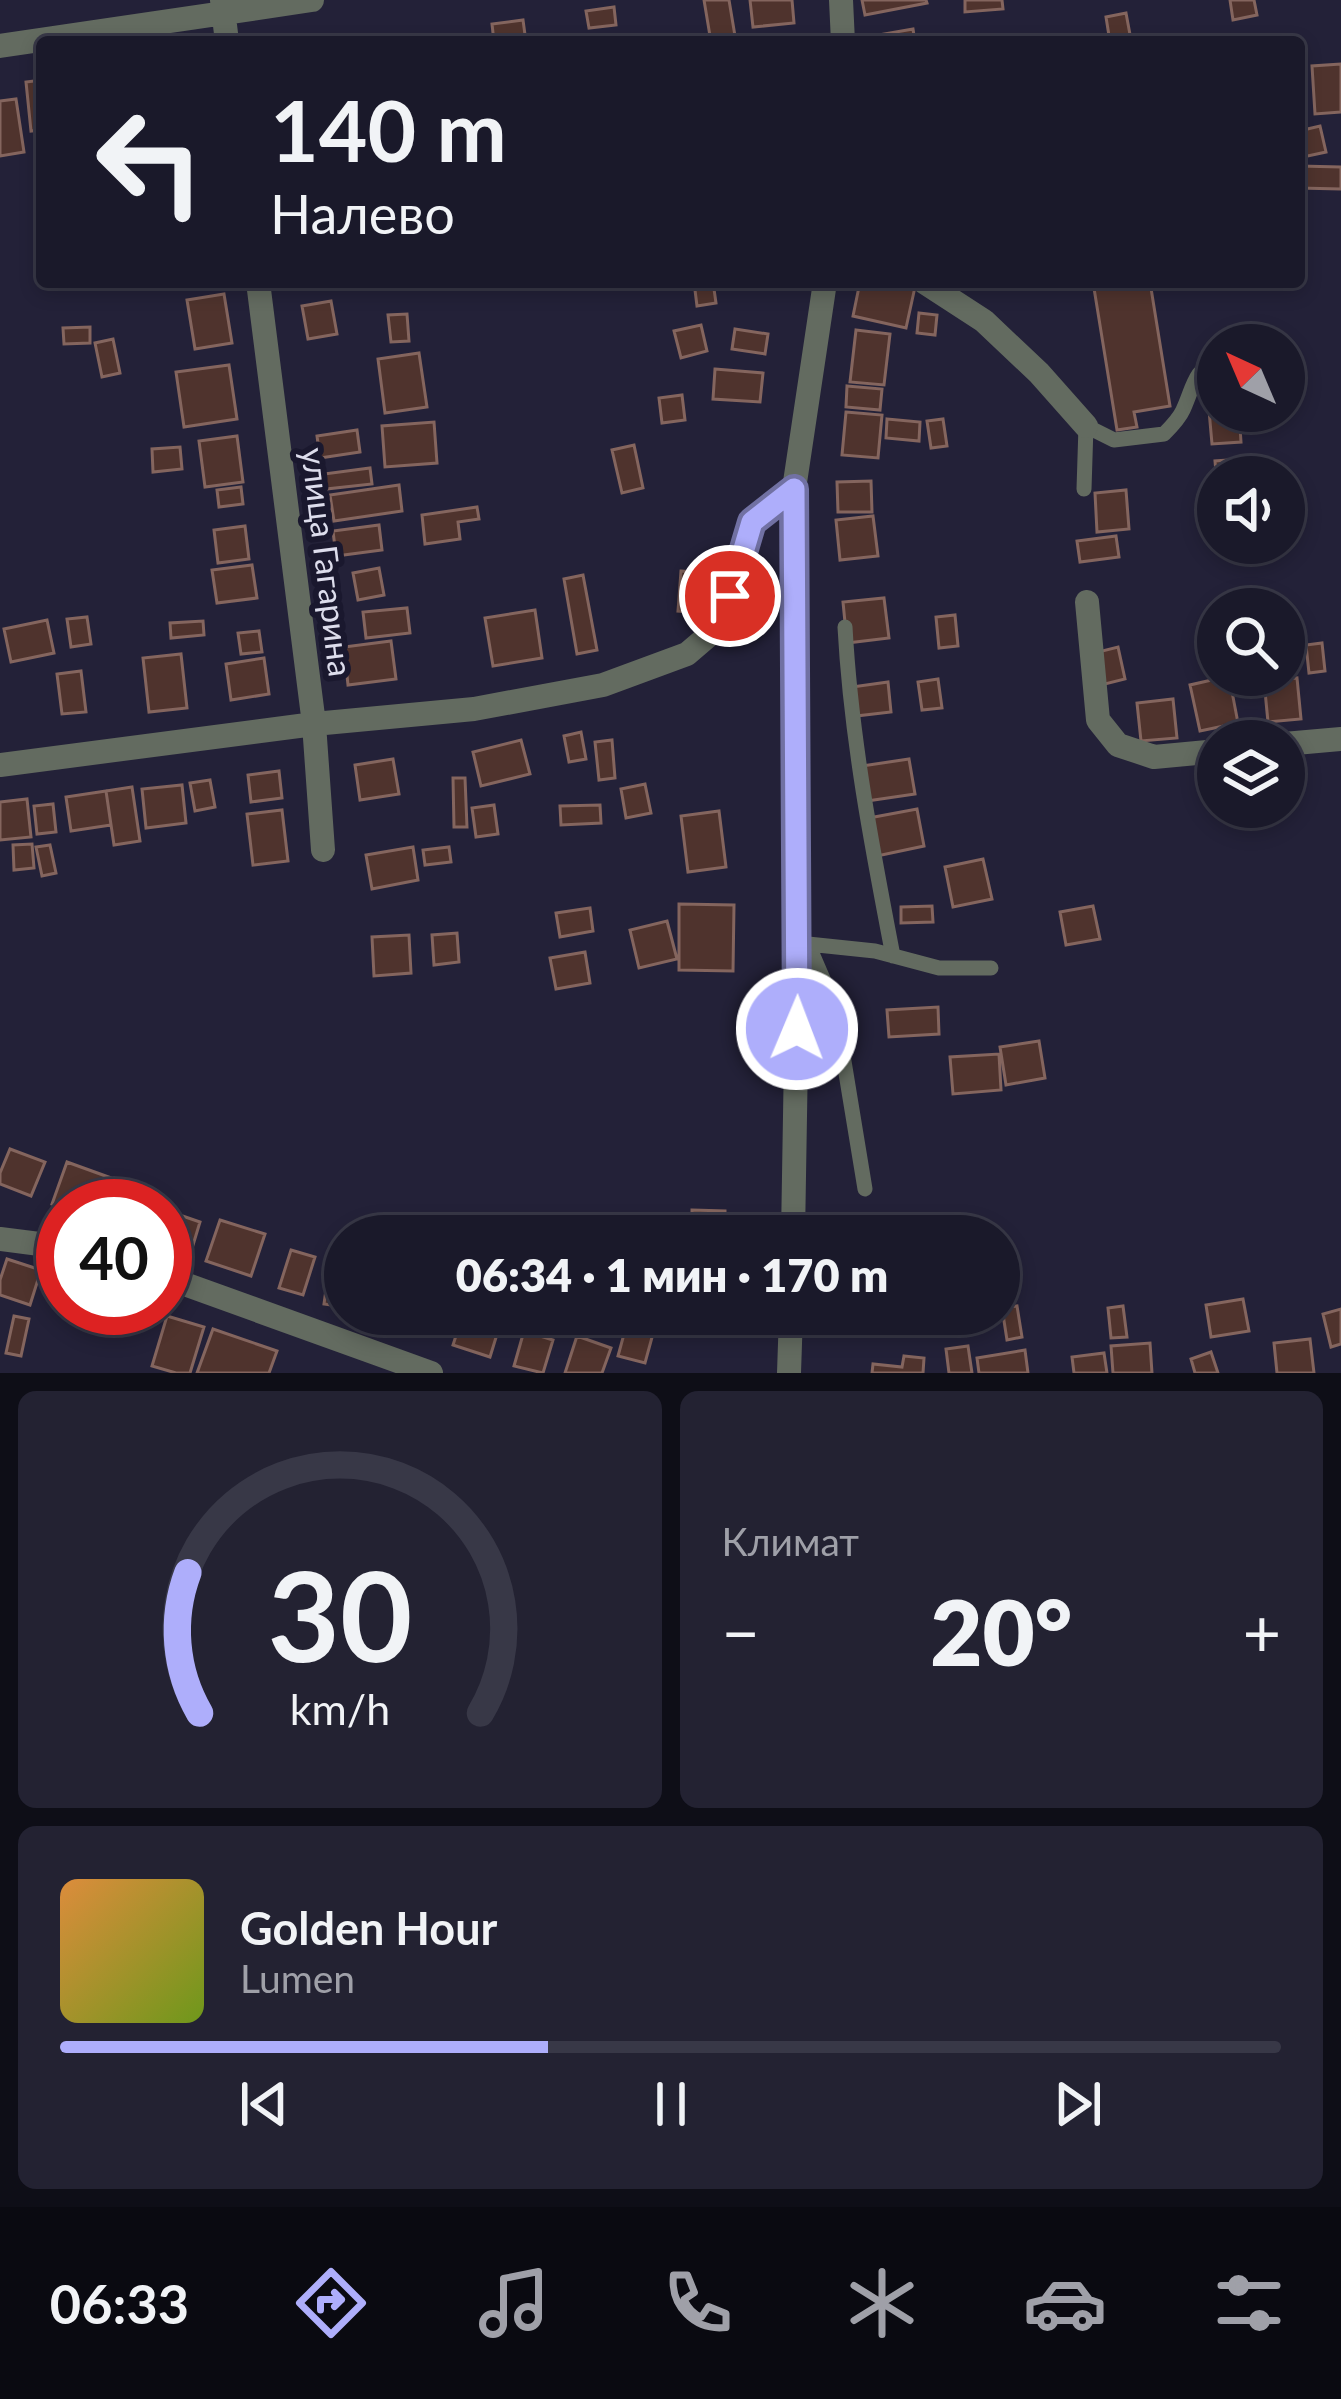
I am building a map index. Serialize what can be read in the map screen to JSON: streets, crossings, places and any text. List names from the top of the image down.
{
  "streets": {
    "street": ["улица Гагарина"]
  },
  "north": "top left",
  "page": {
    "turn": ["140 m", "Налево"],
    "limit": "40",
    "trip": "06:34 · 1 мин · 170 m",
    "tile": "Климат",
    "heat": ["−", "20°", "+"],
    "song": ["Golden Hour", "Lumen"],
    "tabs": "06:33",
    "gauge": ["30", "km/h"]
  }
}
